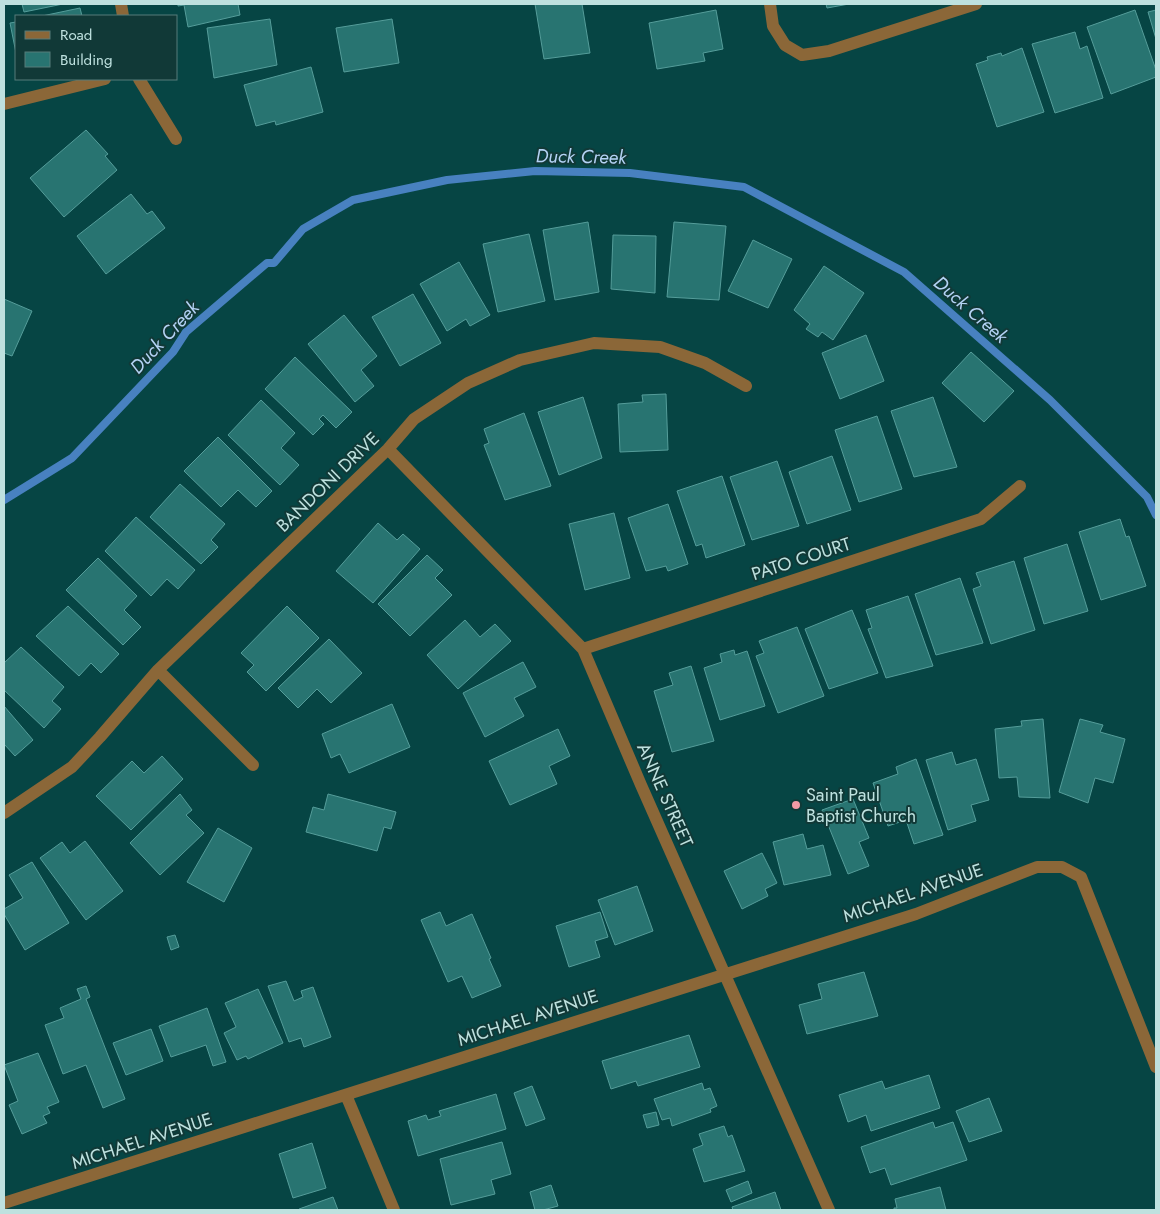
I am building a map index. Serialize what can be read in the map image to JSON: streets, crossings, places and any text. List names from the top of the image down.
{
  "streets": {
    "street": [
      "BANDONI DRIVE",
      "PATO COURT",
      "ANNE STREET",
      "MICHAEL AVENUE"
    ]
  },
  "crossings": [
    ["BANDONI DRIVE", "ANNE STREET"],
    ["PATO COURT", "ANNE STREET"],
    ["ANNE STREET", "MICHAEL AVENUE"]
  ],
  "water": ["Duck Creek"],
  "places": ["Saint Paul Baptist Church"],
  "legend": ["Road", "Building"]
}
